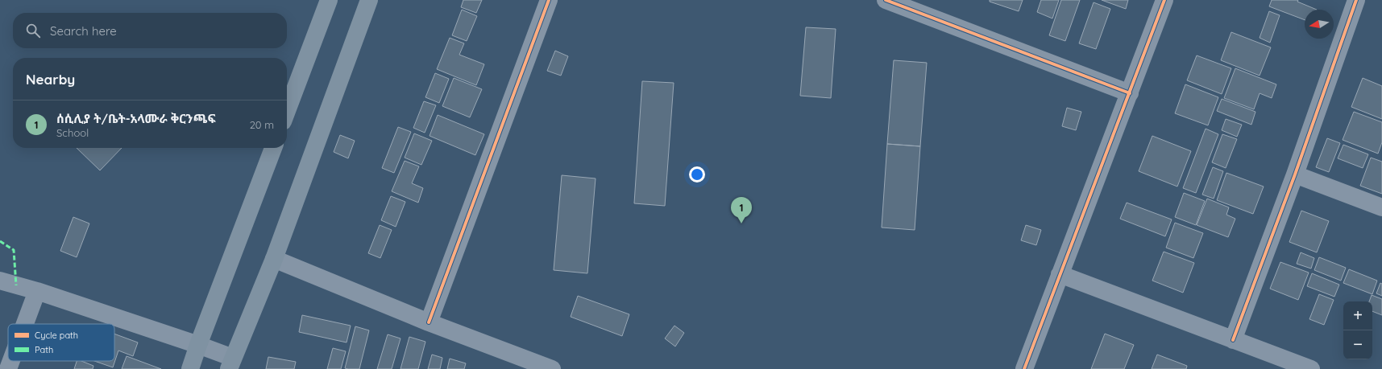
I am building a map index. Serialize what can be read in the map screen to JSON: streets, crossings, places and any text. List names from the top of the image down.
{
  "legend": ["Cycle path", "Path"],
  "north": "left",
  "page": {
    "search": "Search here",
    "heading": "Nearby",
    "list": [
      {
        "mark": "1",
        "name": "ሰሲሊያ ት/ቤት-አላሙራ ቅርንጫፍ",
        "note": "School",
        "value": "20 m"
      }
    ],
    "pins": "1",
    "map_buttons": ["+", "−"]
  }
}
